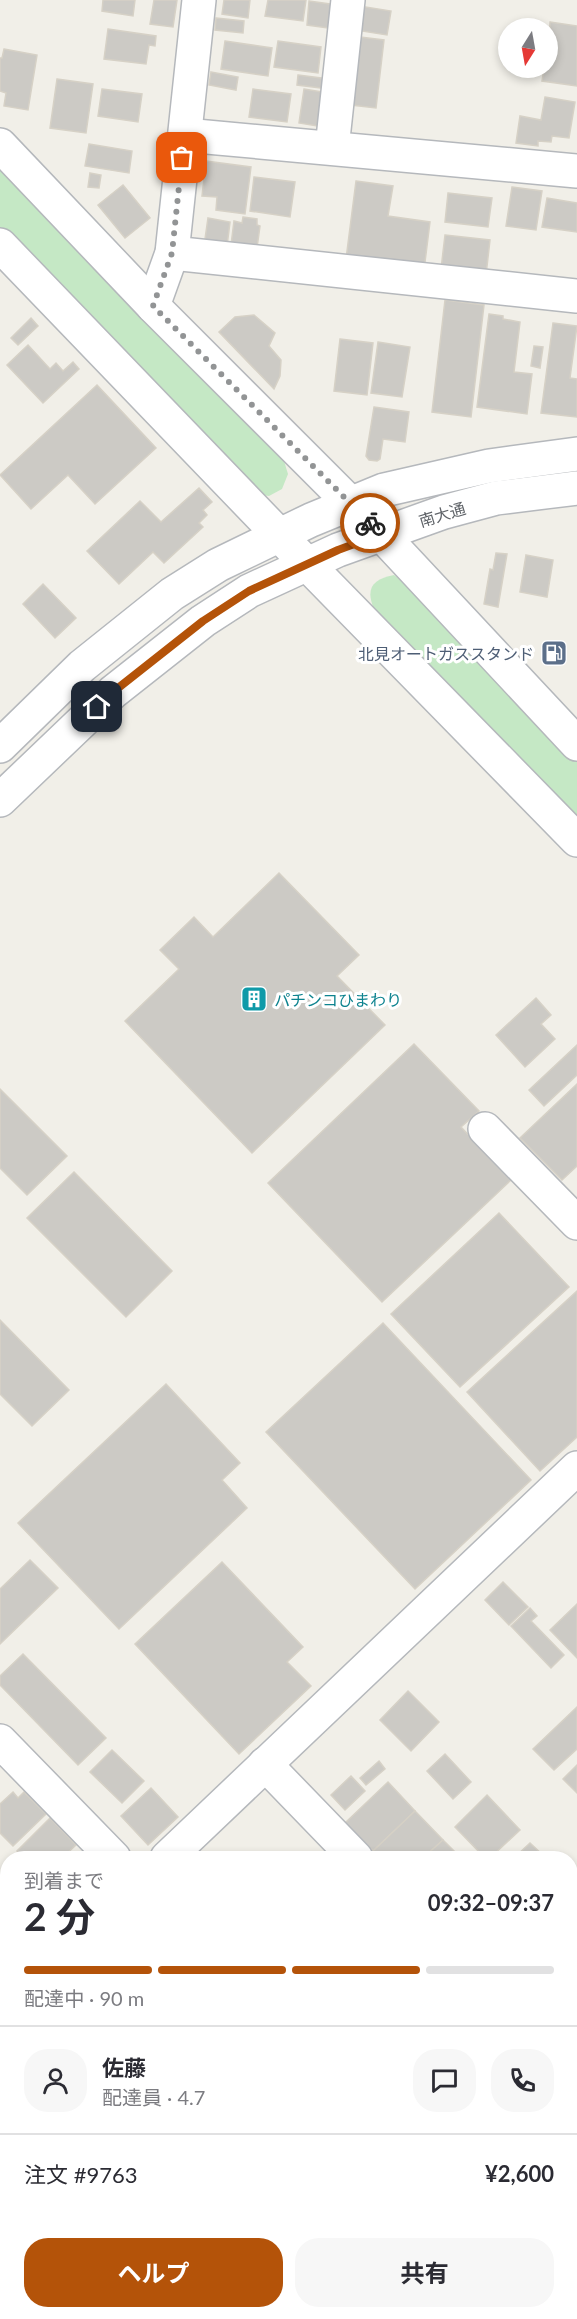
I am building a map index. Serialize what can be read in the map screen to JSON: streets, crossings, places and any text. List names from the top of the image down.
{
  "streets": {
    "street": ["南大通"]
  },
  "places": {
    "fuel station": ["北見オートガススタンド"],
    "building": ["パチンコひまわり"]
  },
  "north": "bottom",
  "page": {
    "heading": ["2 分", "到着まで", "09:32–09:37"],
    "panel": [
      "佐藤",
      "配達員 · 4.7",
      "注文 #9763",
      "¥2,600"
    ],
    "bar": "配達中 · 90 m",
    "buttons": ["ヘルプ", "共有"]
  }
}
